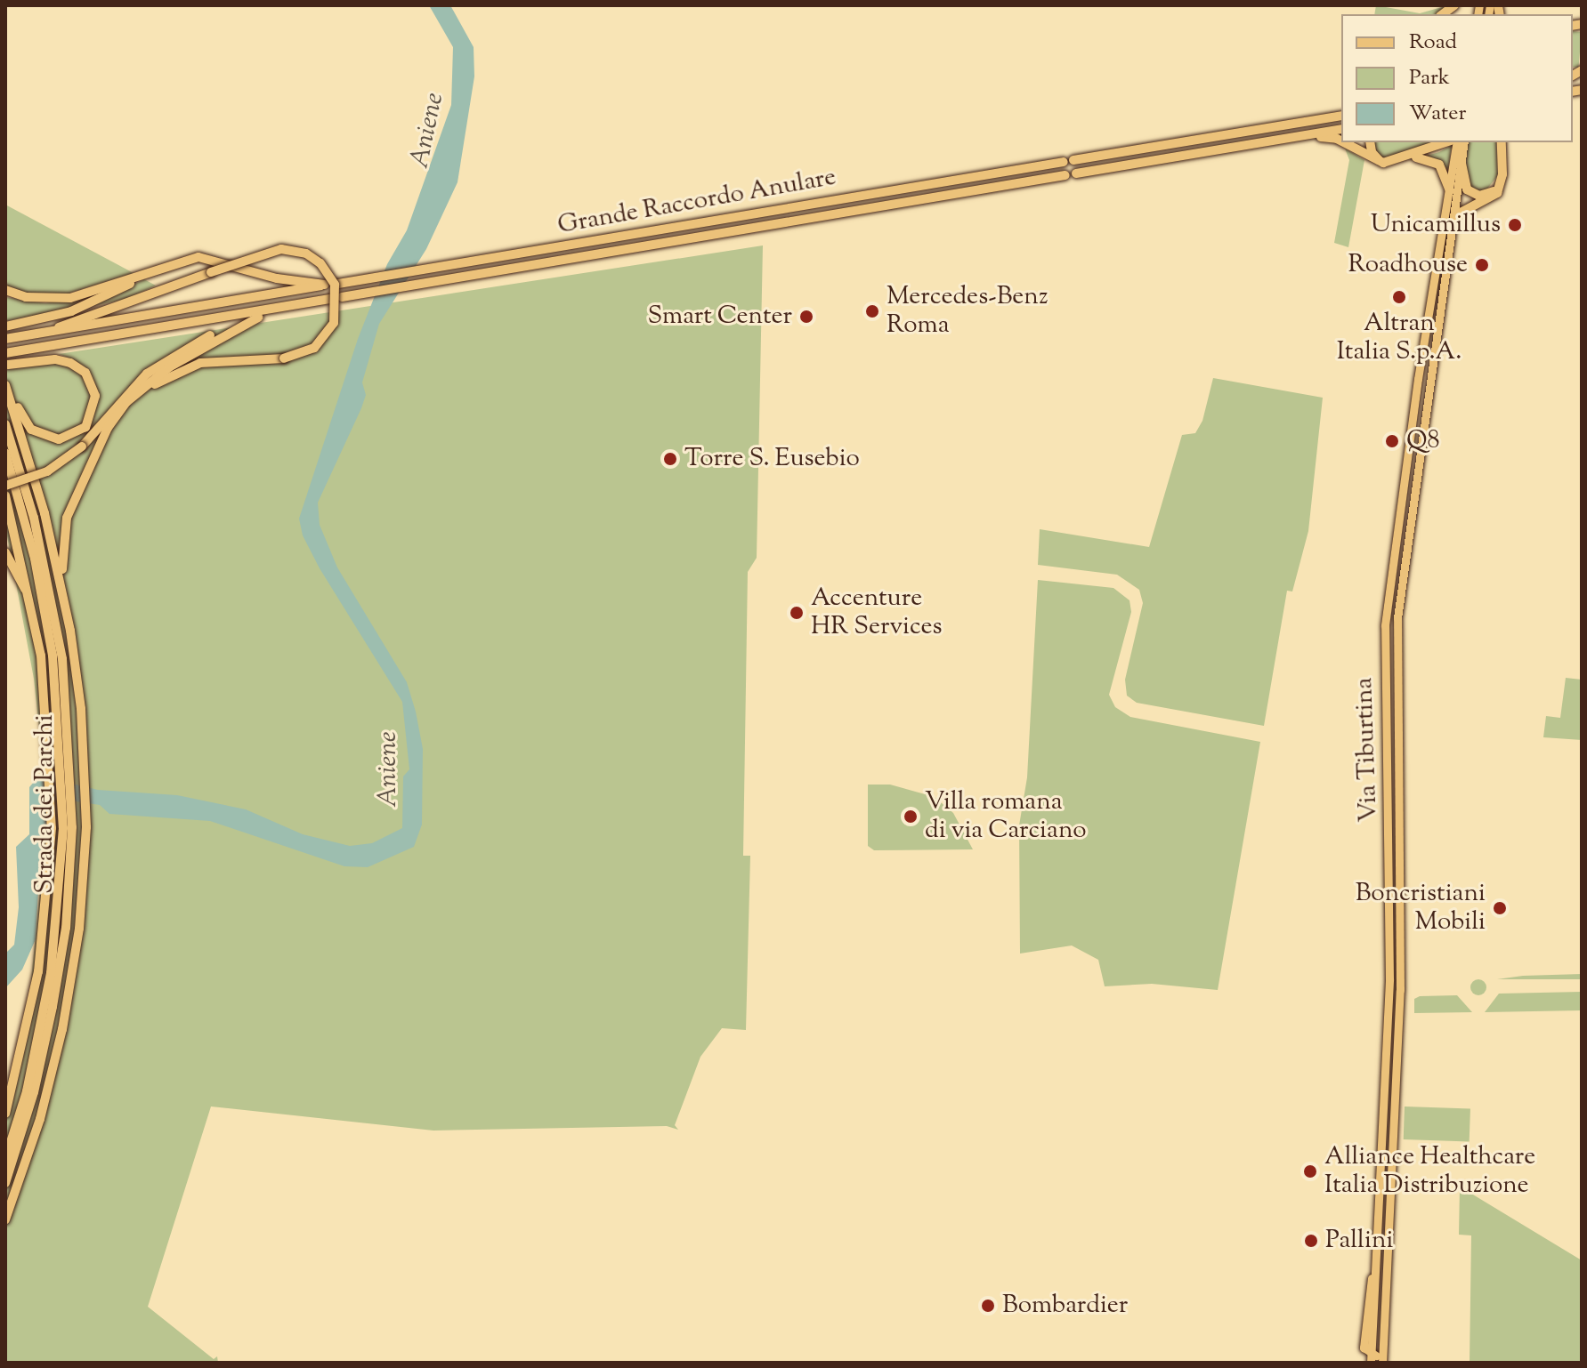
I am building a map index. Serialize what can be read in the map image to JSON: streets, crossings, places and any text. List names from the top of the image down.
{
  "streets": {
    "highway": ["Grande Raccordo Anulare", "Strada dei Parchi"],
    "main road": ["Via Tiburtina"]
  },
  "water": ["Aniene"],
  "places": [
    "Unicamillus",
    "Roadhouse",
    "Altran Italia S.p.A.",
    "Mercedes-Benz Roma",
    "Smart Center",
    "Q8",
    "Torre S. Eusebio",
    "Accenture HR Services",
    "Villa romana di via Carciano",
    "Boncristiani Mobili",
    "Alliance Healthcare Italia Distribuzione",
    "Pallini",
    "Bombardier"
  ],
  "legend": ["Road", "Park", "Water"]
}
